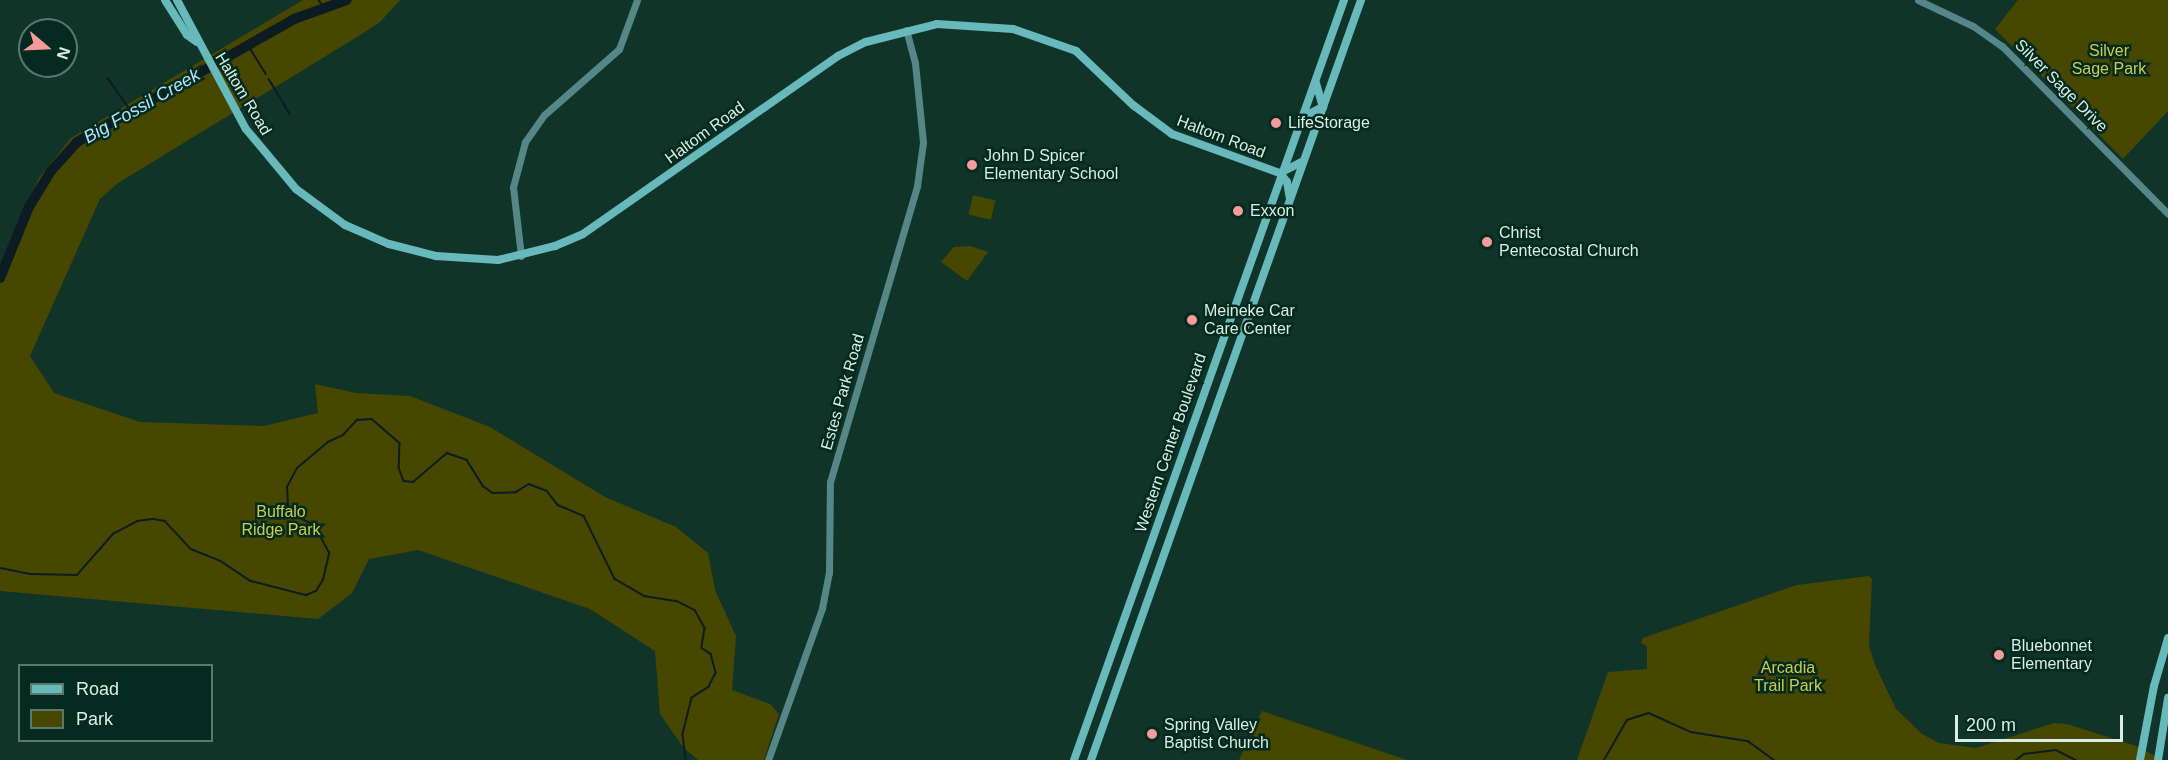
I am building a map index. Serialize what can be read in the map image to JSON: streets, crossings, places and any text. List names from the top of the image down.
{
  "streets": {
    "main road": ["Haltom Road", "Western Center Boulevard"],
    "street": ["Silver Sage Drive", "Estes Park Road"]
  },
  "crossings": [
    ["Haltom Road", "Estes Park Road"],
    ["Haltom Road", "Western Center Boulevard"]
  ],
  "water": ["Big Fossil Creek"],
  "parks": ["Silver Sage Park", "Buffalo Ridge Park", "Arcadia Trail Park"],
  "places": [
    "LifeStorage",
    "John D Spicer Elementary School",
    "Exxon",
    "Christ Pentecostal Church",
    "Meineke Car Care Center",
    "Bluebonnet Elementary",
    "Spring Valley Baptist Church"
  ],
  "legend": ["Road", "Park"],
  "scale_bar": "200 m",
  "north": "right"
}
